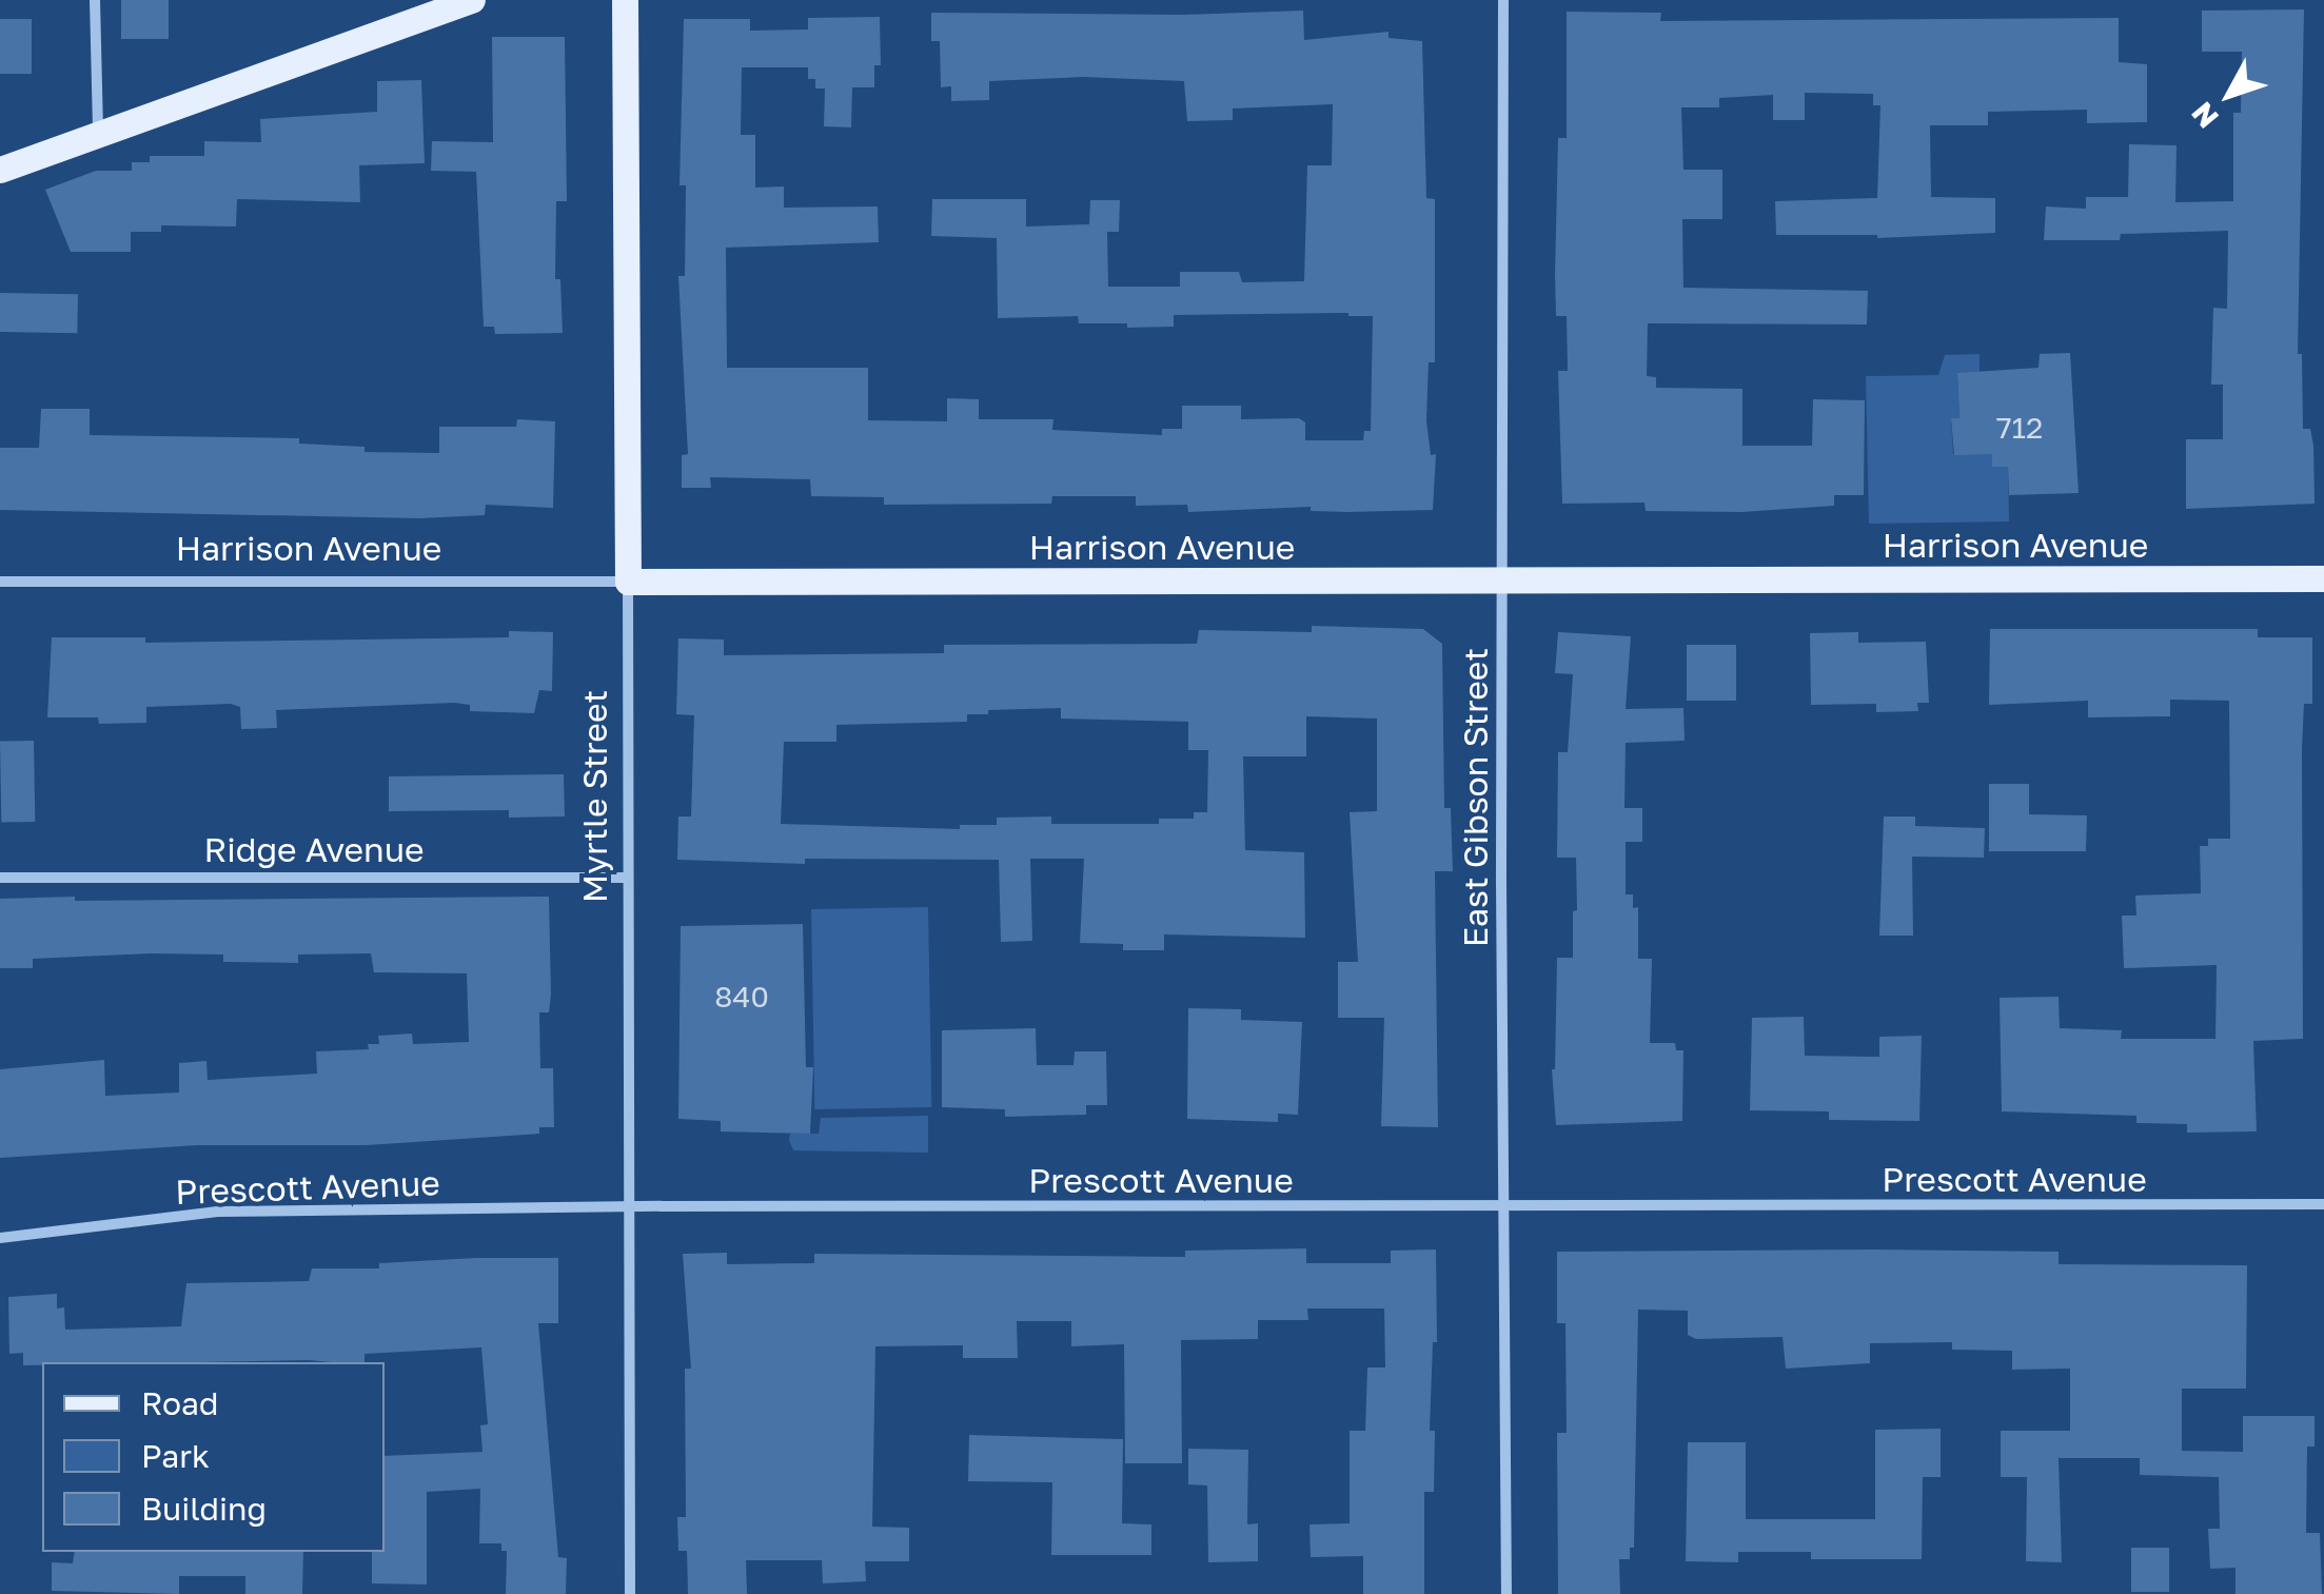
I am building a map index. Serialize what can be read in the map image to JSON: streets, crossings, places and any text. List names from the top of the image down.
{
  "streets": {
    "main road": ["Harrison Avenue", "Myrtle Street"],
    "street": ["East Gibson Street", "Ridge Avenue", "Prescott Avenue"]
  },
  "crossings": [
    ["Harrison Avenue", "Myrtle Street"],
    ["Harrison Avenue", "East Gibson Street"],
    ["Myrtle Street", "Ridge Avenue"],
    ["Myrtle Street", "Prescott Avenue"],
    ["East Gibson Street", "Prescott Avenue"]
  ],
  "house_numbers": ["712", "840"],
  "legend": ["Road", "Park", "Building"],
  "north": "bottom left"
}
